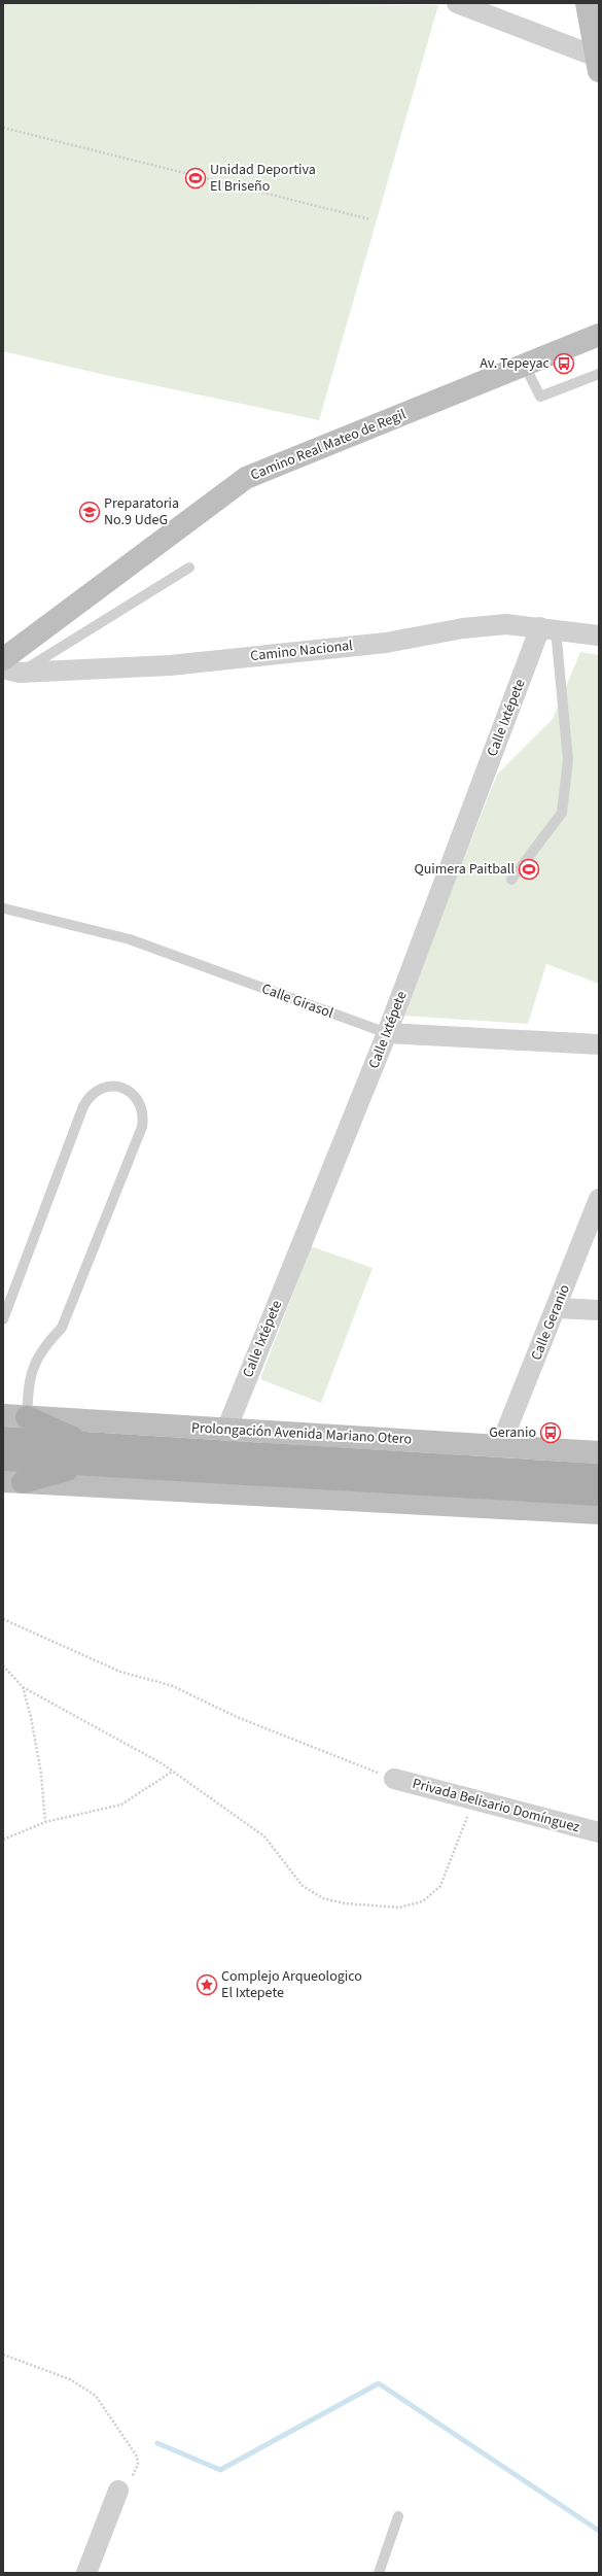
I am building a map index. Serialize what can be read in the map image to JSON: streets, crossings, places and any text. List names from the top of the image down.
{
  "streets": {
    "main road": ["Prolongación Avenida Mariano Otero"],
    "street": [
      "Camino Real Mateo de Regil",
      "Camino Nacional",
      "Calle Ixtépete",
      "Calle Girasol",
      "Calle Geranio",
      "Privada Belisario Domínguez"
    ]
  },
  "crossings": [
    ["Camino Real Mateo de Regil", "Camino Nacional"],
    ["Camino Nacional", "Calle Ixtépete"],
    ["Calle Ixtépete", "Calle Girasol"],
    ["Calle Ixtépete", "Prolongación Avenida Mariano Otero"],
    ["Calle Geranio", "Prolongación Avenida Mariano Otero"]
  ],
  "places": {
    "sports": ["Unidad Deportiva El Briseño", "Quimera Paitball"],
    "bus stop": ["Av. Tepeyac", "Geranio"],
    "school or university": ["Preparatoria No.9 UdeG"],
    "place": ["Complejo Arqueologico El Ixtepete"]
  }
}
